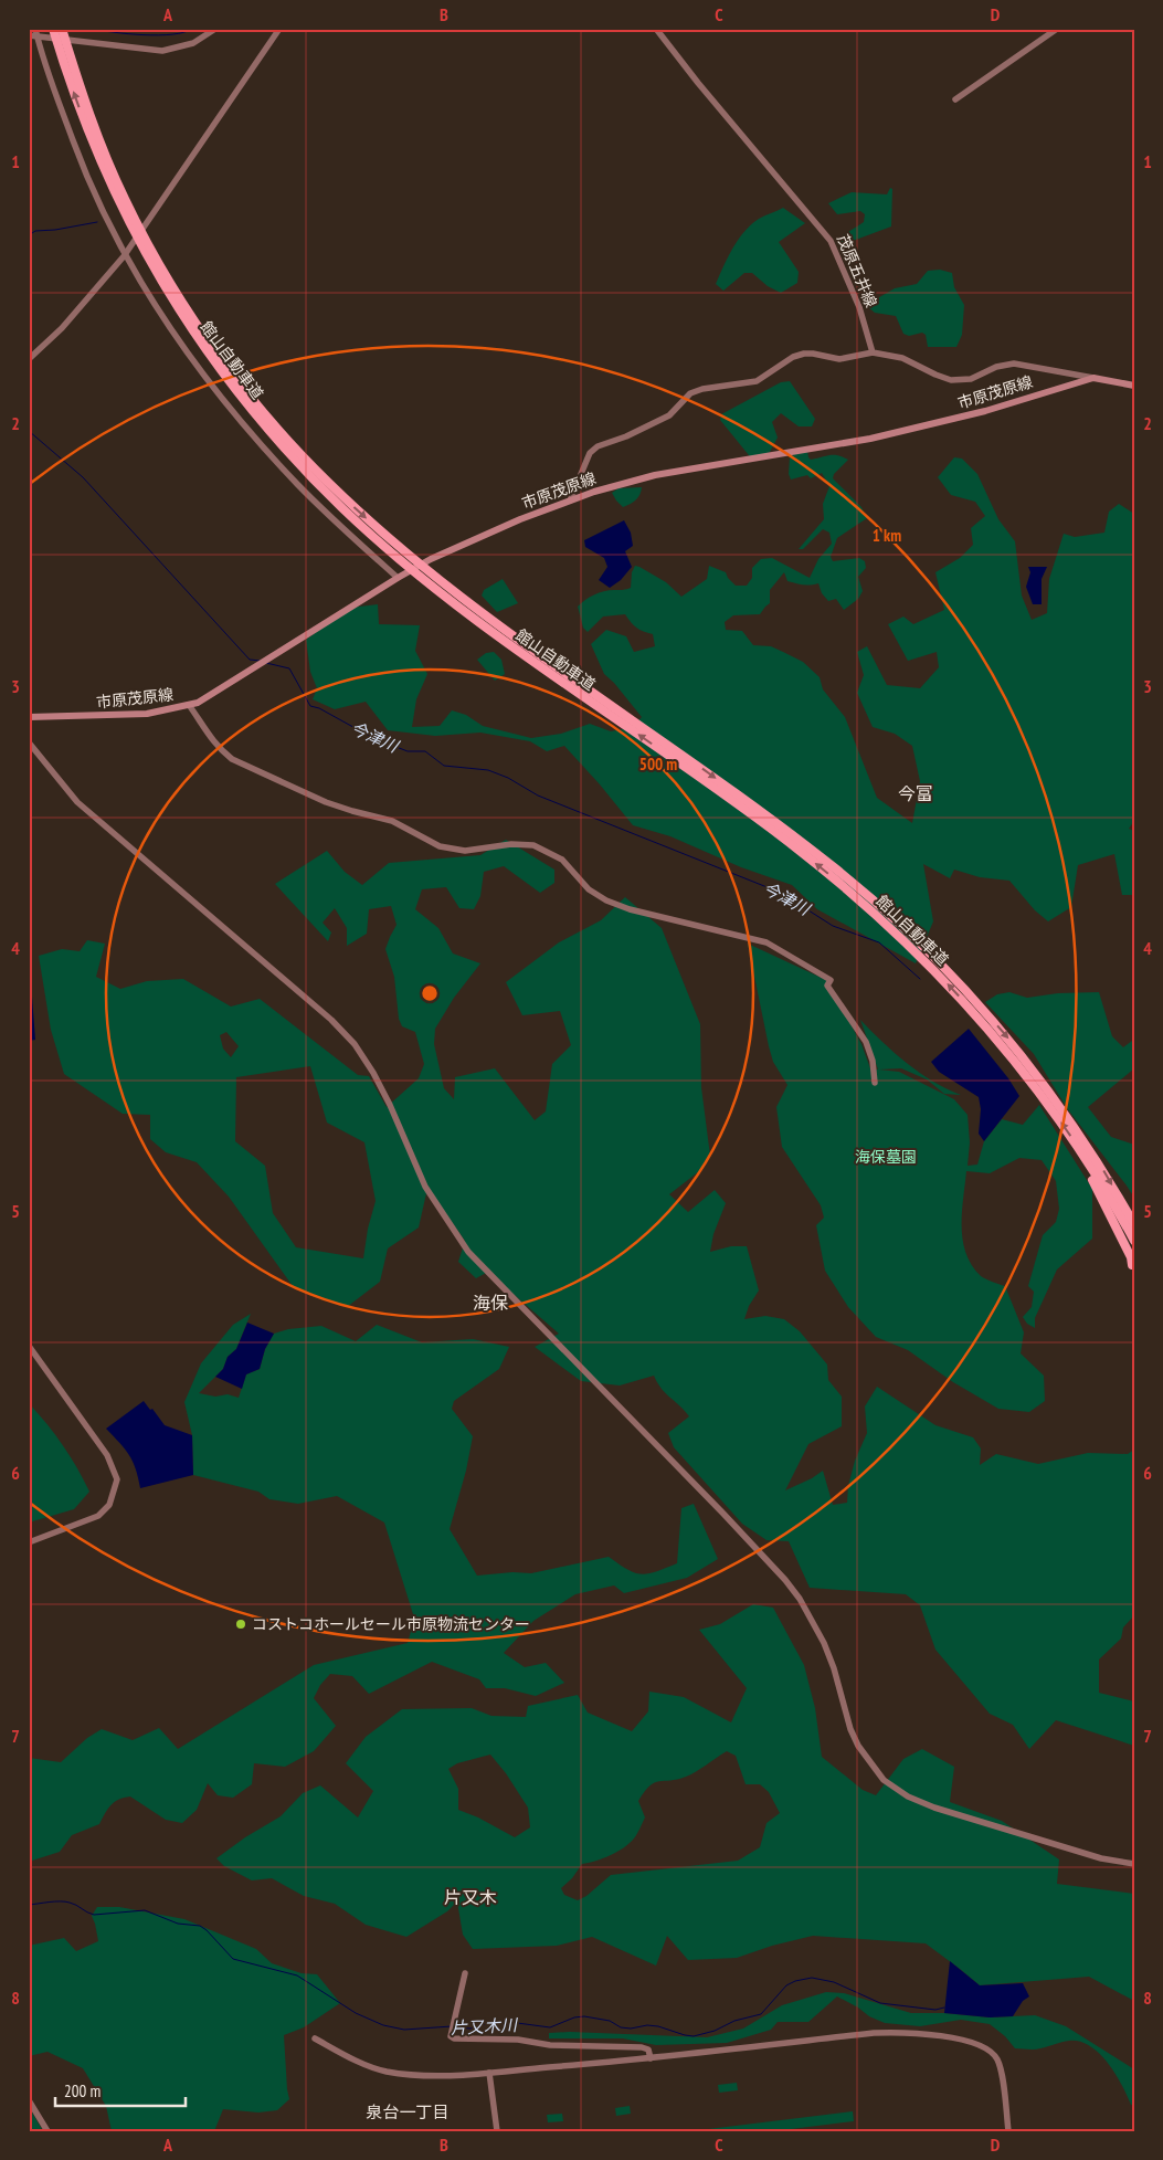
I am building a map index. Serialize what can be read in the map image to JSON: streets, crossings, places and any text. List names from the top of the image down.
{
  "streets": {
    "highway": ["館山自動車道"],
    "main road": ["市原茂原線"],
    "street": ["茂原五井線"]
  },
  "districts": [
    "今富",
    "海保",
    "片又木",
    "泉台一丁目"
  ],
  "water": ["今津川", "片又木川"],
  "parks": ["海保墓園"],
  "places": ["コストコホールセール市原物流センター"],
  "scale_bar": "200 m",
  "grid": {
    "columns": [
      "A",
      "B",
      "C",
      "D"
    ],
    "rows": [
      "1",
      "2",
      "3",
      "4",
      "5",
      "6",
      "7",
      "8"
    ]
  },
  "rings": ["1 km", "500 m"]
}
